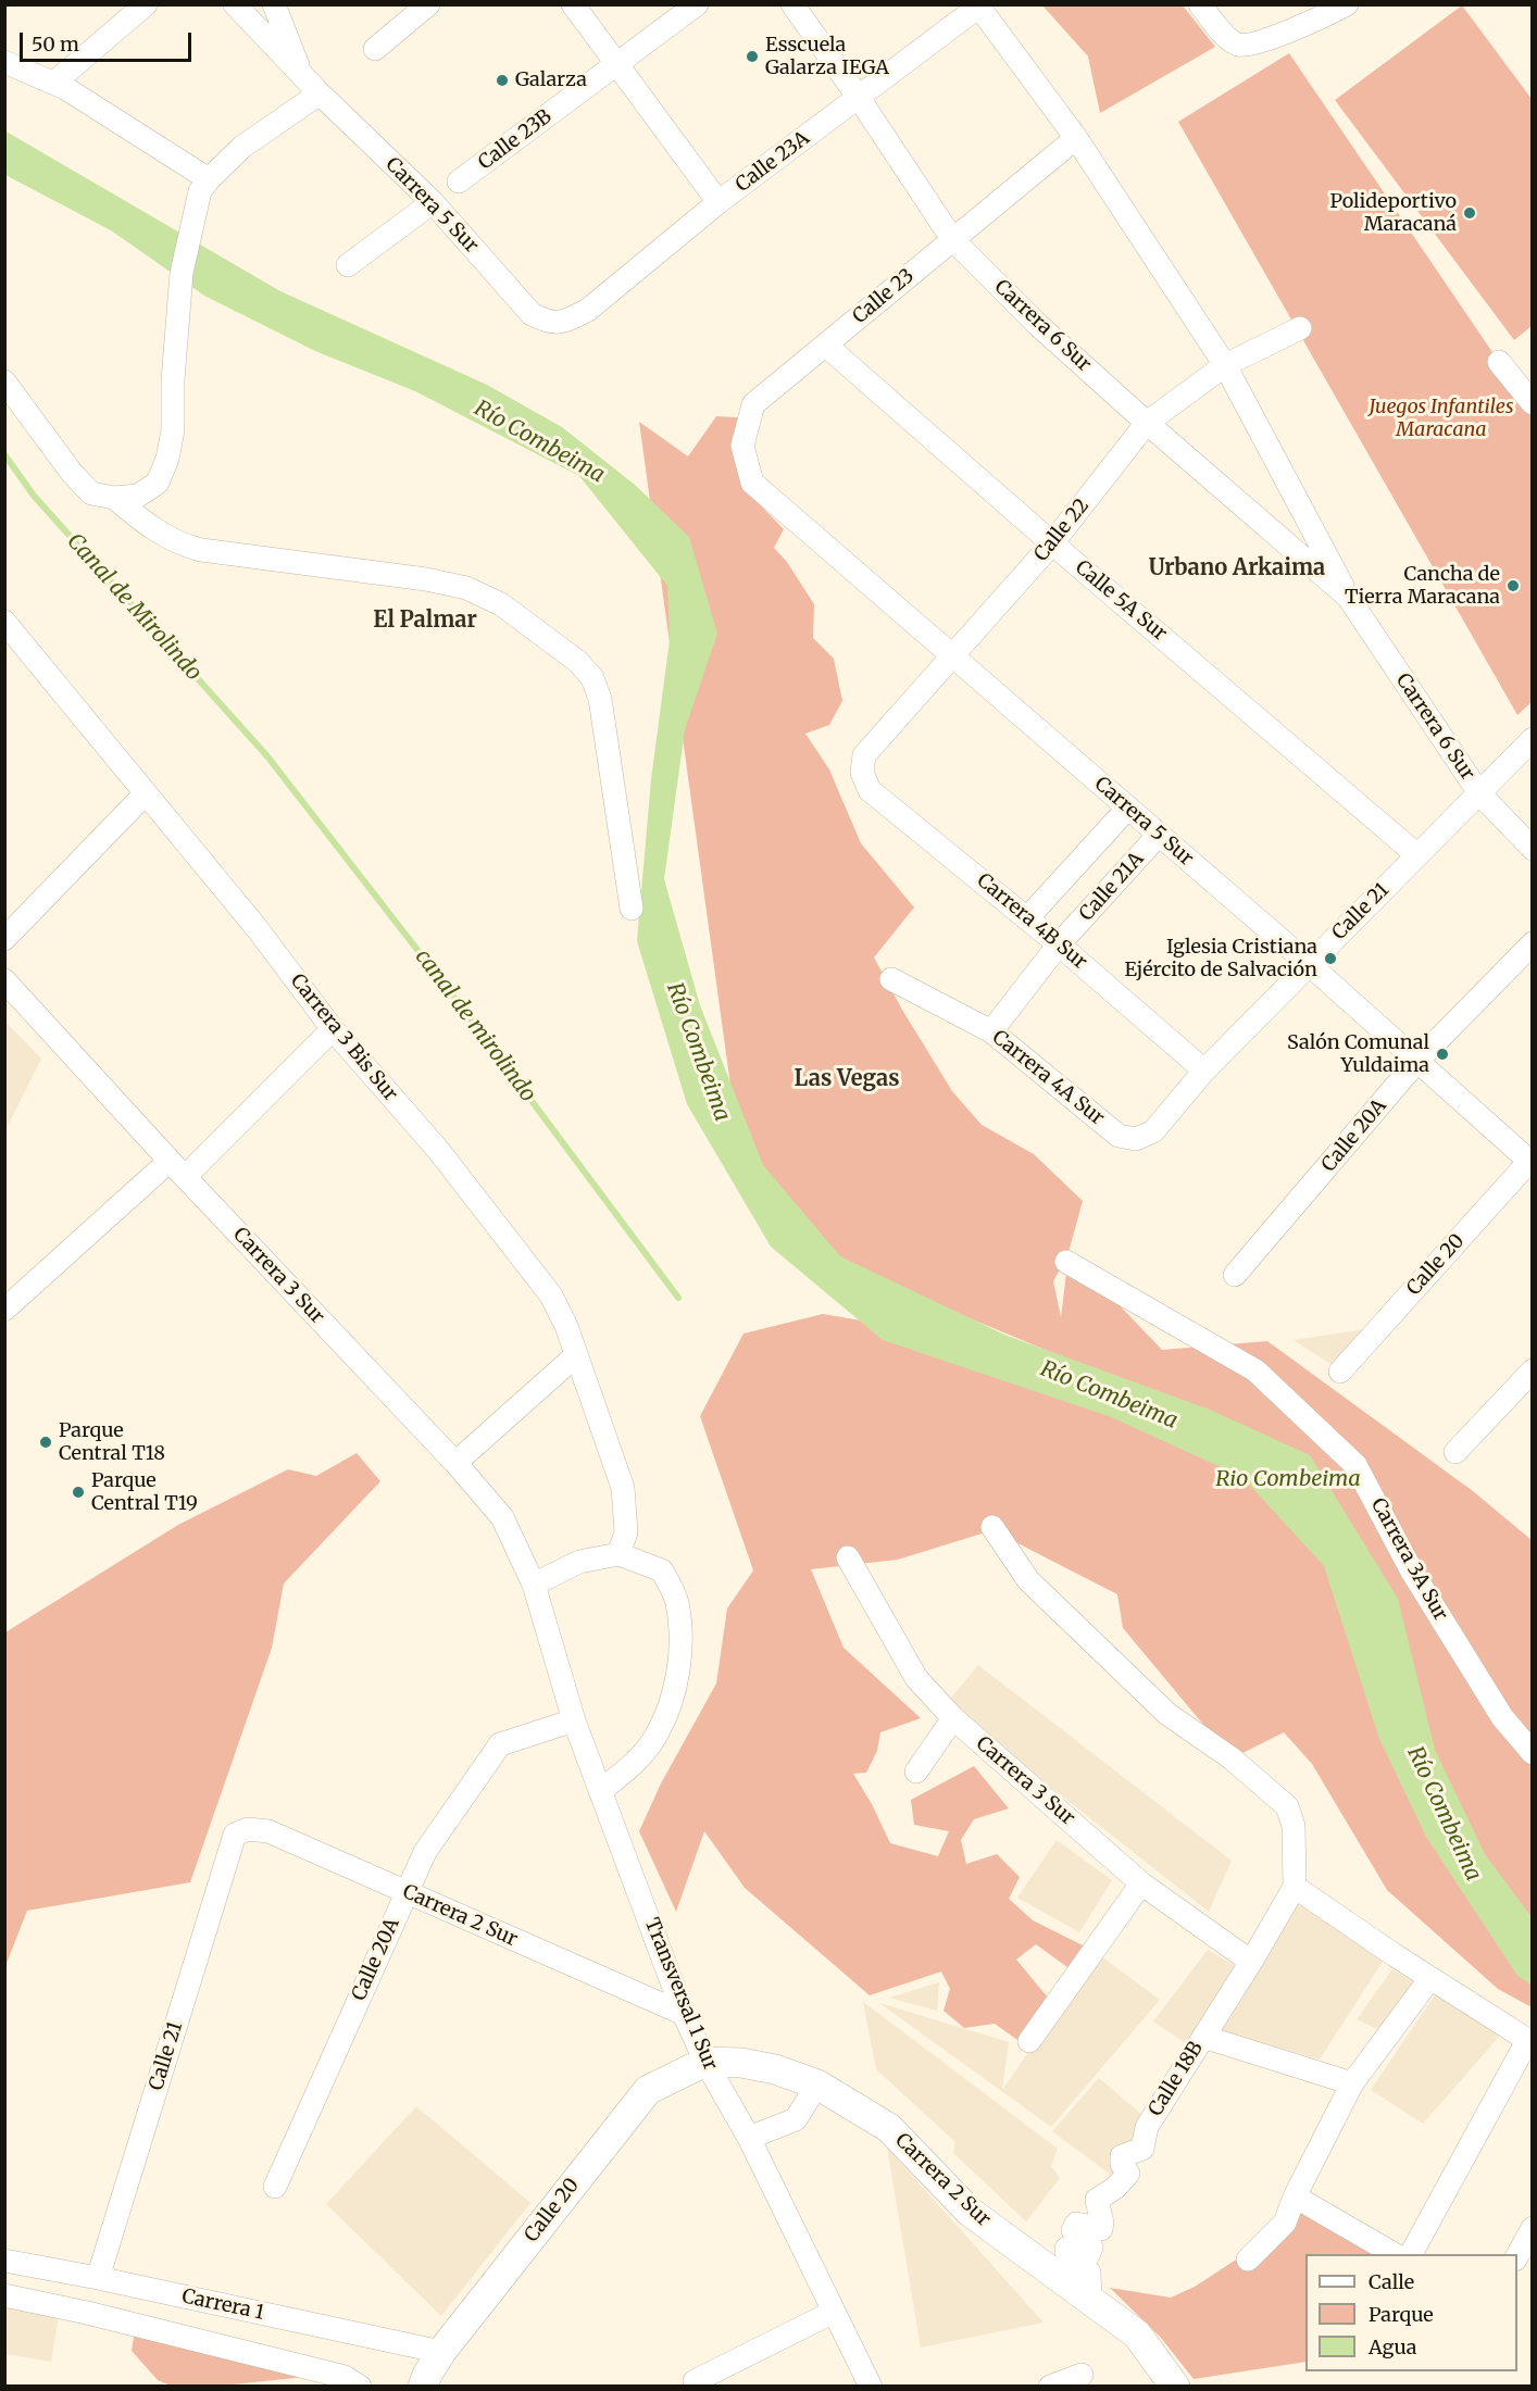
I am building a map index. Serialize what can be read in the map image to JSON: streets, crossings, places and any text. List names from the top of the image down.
{
  "streets": {
    "main road": ["Calle 20", "Carrera 2 Sur"],
    "street": [
      "Calle 23B",
      "Calle 23A",
      "Carrera 5 Sur",
      "Calle 23",
      "Carrera 6 Sur",
      "Calle 22",
      "Calle 5A Sur",
      "Calle 21A",
      "Calle 21",
      "Carrera 4B Sur",
      "Carrera 3 Bis Sur",
      "Carrera 4A Sur",
      "Calle 20A",
      "Carrera 3 Sur",
      "Carrera 3A Sur",
      "Transversal 1 Sur",
      "Calle 18B",
      "Carrera 1"
    ]
  },
  "crossings": [
    ["Calle 23A", "Carrera 5 Sur"],
    ["Calle 23A", "Carrera 6 Sur"],
    ["Carrera 5 Sur", "Calle 23"],
    ["Carrera 5 Sur", "Calle 22"],
    ["Carrera 5 Sur", "Calle 21A"],
    ["Carrera 5 Sur", "Calle 21"],
    ["Carrera 5 Sur", "Calle 20A"],
    ["Carrera 5 Sur", "Calle 20"],
    ["Calle 23", "Carrera 6 Sur"],
    ["Calle 23", "Calle 5A Sur"],
    ["Carrera 6 Sur", "Calle 22"],
    ["Carrera 6 Sur", "Calle 21"],
    ["Calle 22", "Calle 5A Sur"],
    ["Calle 22", "Carrera 4B Sur"],
    ["Calle 5A Sur", "Calle 21"],
    ["Calle 21A", "Carrera 4B Sur"],
    ["Calle 21A", "Carrera 4A Sur"],
    ["Calle 21", "Carrera 4B Sur"],
    ["Calle 21", "Carrera 4A Sur"],
    ["Calle 21", "Carrera 2 Sur"],
    ["Calle 21", "Carrera 1"],
    ["Calle 20A", "Carrera 2 Sur"],
    ["Calle 20A", "Transversal 1 Sur"],
    ["Calle 20", "Carrera 2 Sur"],
    ["Calle 20", "Transversal 1 Sur"],
    ["Calle 20", "Carrera 1"],
    ["Carrera 3 Sur", "Transversal 1 Sur"],
    ["Carrera 3 Sur", "Calle 18B"],
    ["Carrera 2 Sur", "Transversal 1 Sur"],
    ["Carrera 2 Sur", "Calle 18B"]
  ],
  "districts": ["Urbano Arkaima", "El Palmar", "Las Vegas"],
  "water": [
    "Río Combeima",
    "Canal de Mirolindo",
    "canal de mirolindo",
    "Rio Combeima"
  ],
  "parks": ["Juegos Infantiles Maracana"],
  "places": [
    "Esscuela Galarza IEGA",
    "Galarza",
    "Polideportivo Maracaná",
    "Cancha de Tierra Maracana",
    "Iglesia Cristiana Ejército de Salvación",
    "Salón Comunal Yuldaima",
    "Parque Central T18",
    "Parque Central T19"
  ],
  "legend": ["Calle", "Parque", "Agua"],
  "scale_bar": "50 m"
}
